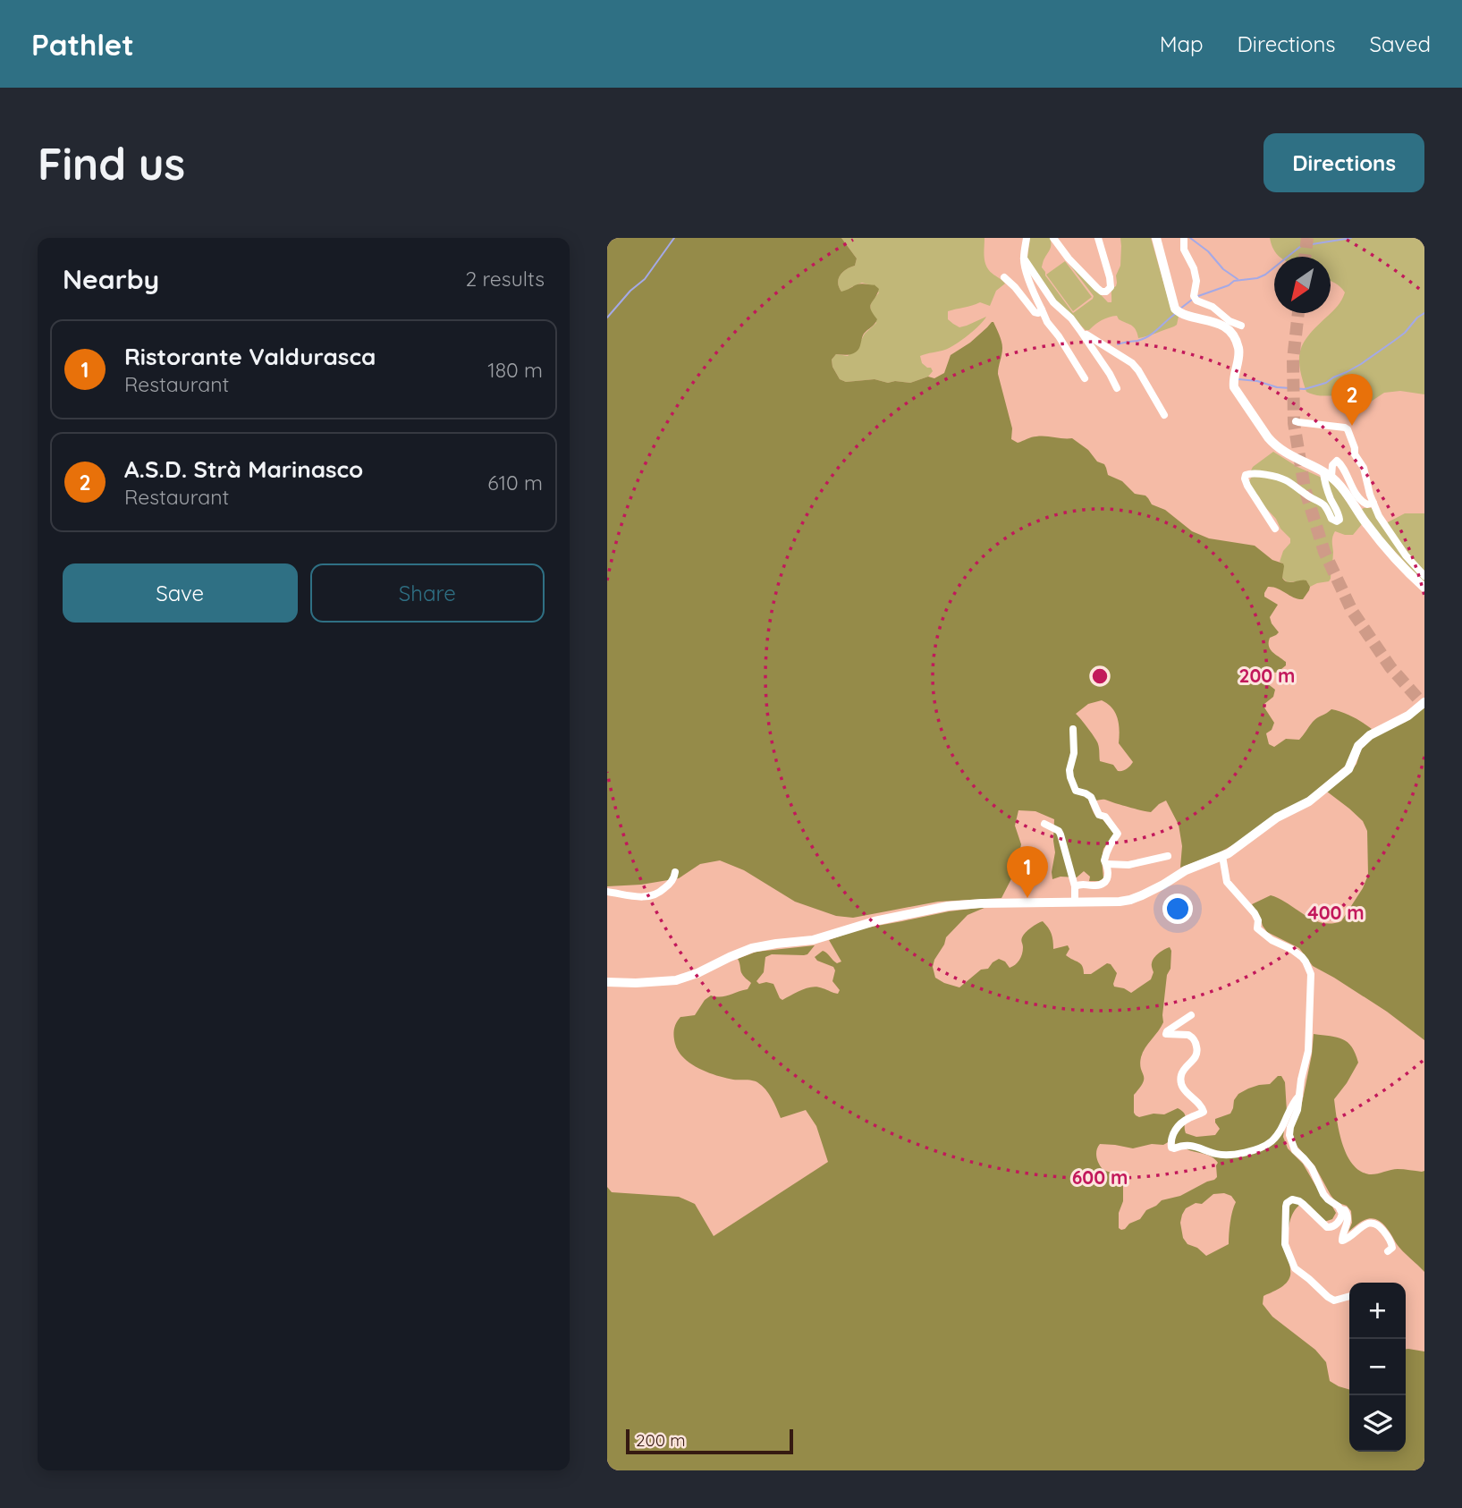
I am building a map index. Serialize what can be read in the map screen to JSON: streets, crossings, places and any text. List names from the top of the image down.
{
  "scale_bar": "200 m",
  "north": "bottom left",
  "page": {
    "header": "Pathlet",
    "nav": ["Map", "Directions", "Saved"],
    "buttons": [
      "Directions",
      ["Save", "Share"]
    ],
    "title": "Find us",
    "heading": ["Nearby", "2 results"],
    "list": [
      {
        "mark": "1",
        "name": "Ristorante Valdurasca",
        "note": "Restaurant",
        "value": "180 m"
      },
      {
        "mark": "2",
        "name": "A.S.D. Strà Marinasco",
        "note": "Restaurant",
        "value": "610 m"
      }
    ],
    "pins": ["2", "1"],
    "map_buttons": ["+", "−"],
    "scale": "200 m"
  },
  "rings": ["200 m", "400 m", "600 m"]
}
